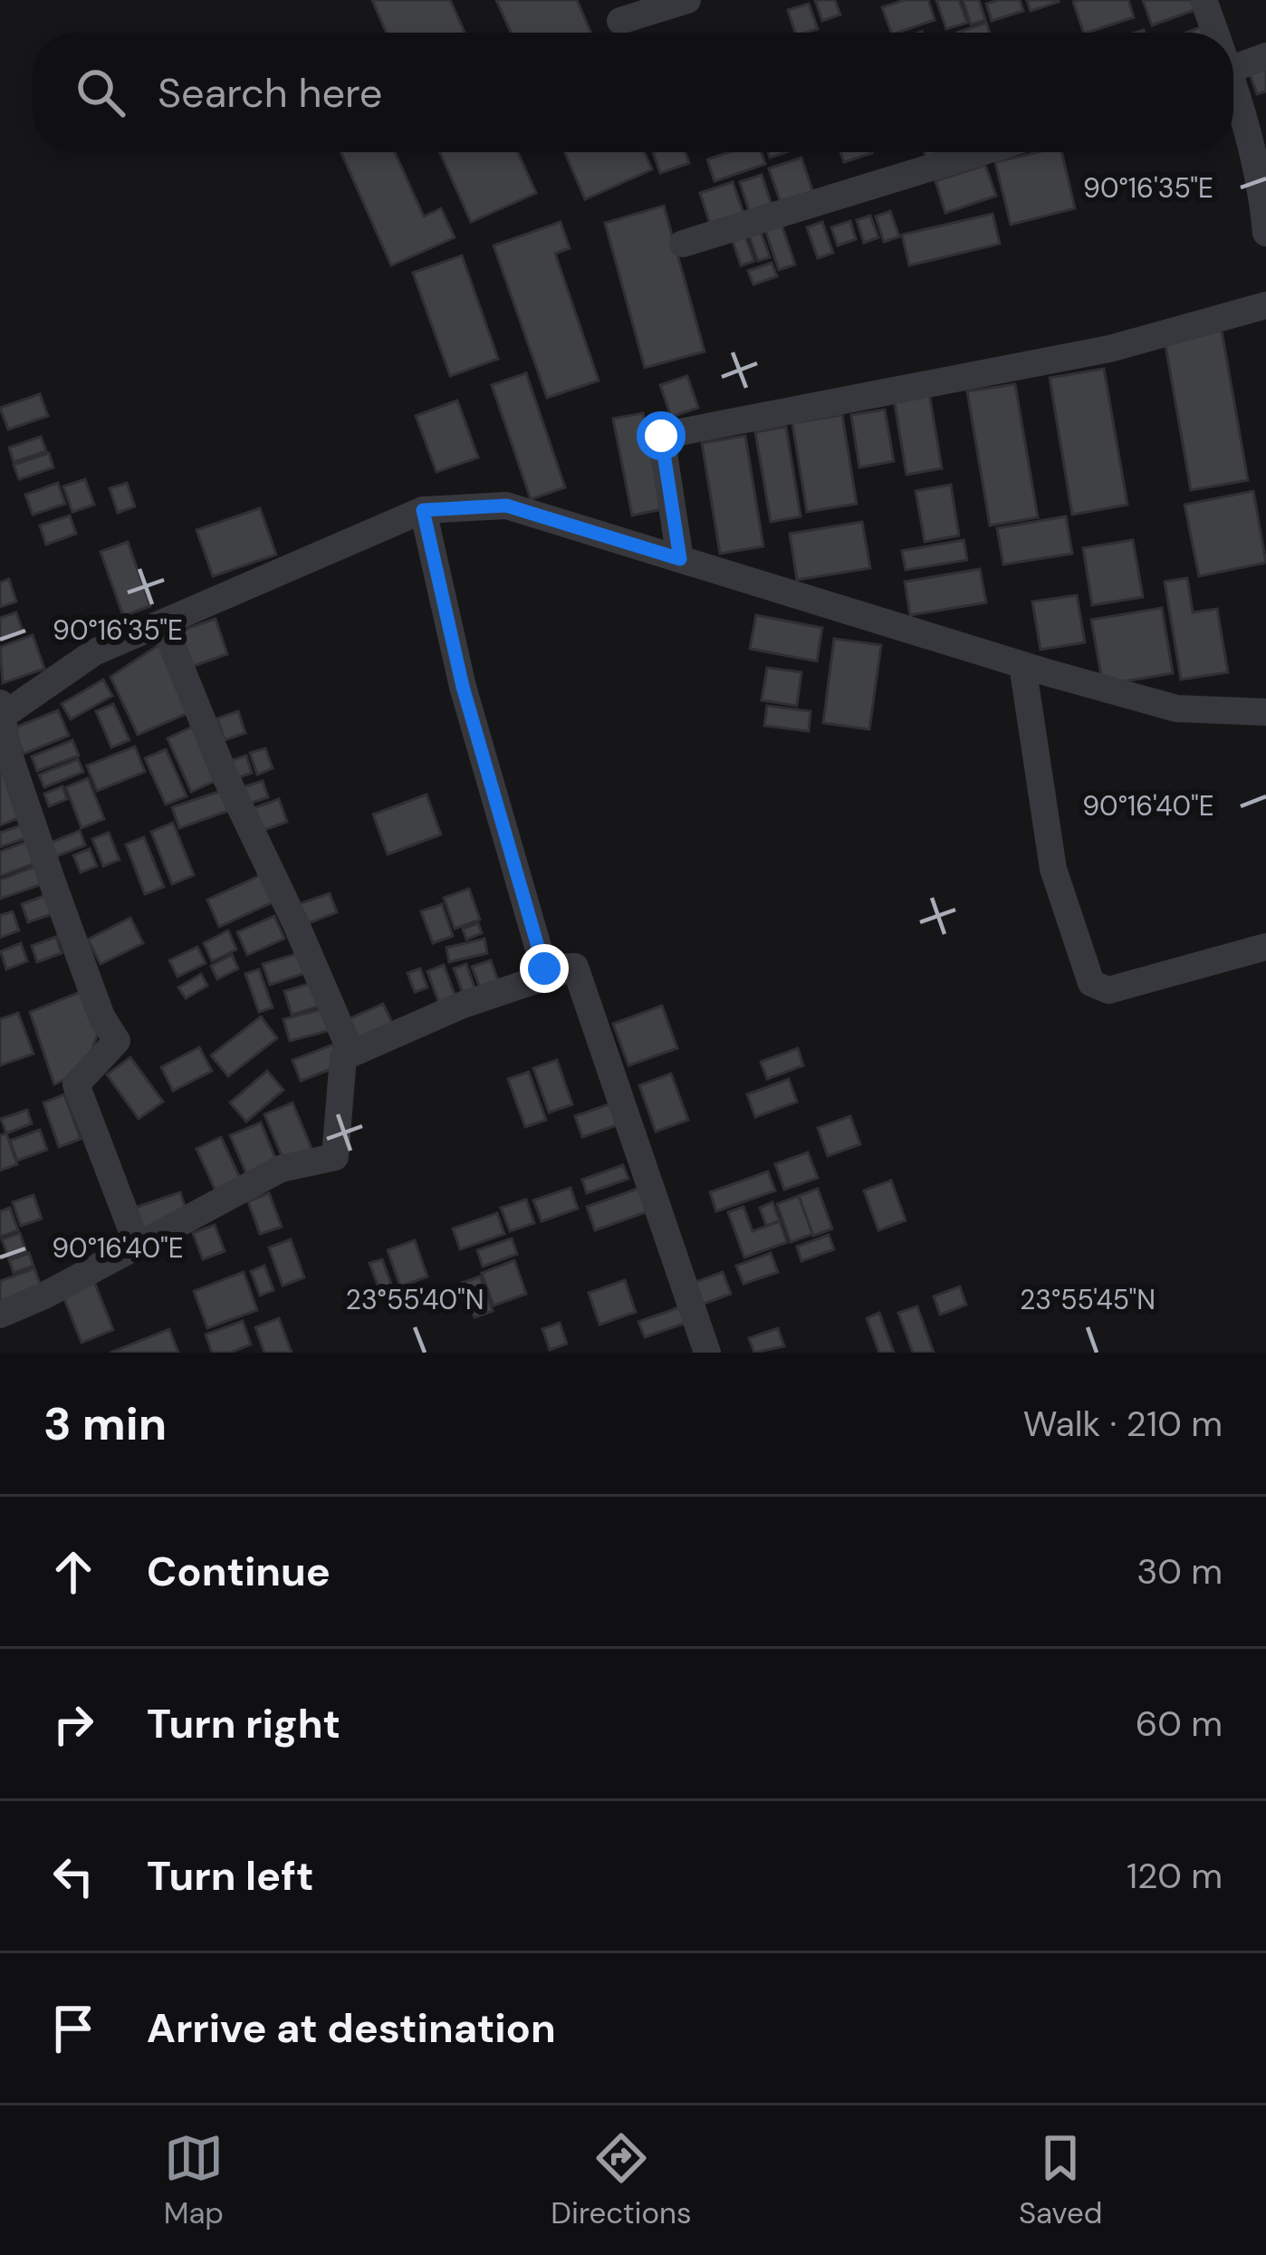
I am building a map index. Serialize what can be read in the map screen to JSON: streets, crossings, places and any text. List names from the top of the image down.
{
  "page": {
    "search": "Search here",
    "heading": ["3 min", "Walk · 210 m"],
    "list": [
      ["Continue", "30 m"],
      ["Turn right", "60 m"],
      ["Turn left", "120 m"],
      "Arrive at destination"
    ],
    "nav": ["Map", "Directions", "Saved"]
  },
  "coordinates": [
    "90°16'35\"E",
    "90°16'40\"E",
    "23°55'40\"N",
    "23°55'45\"N"
  ]
}
